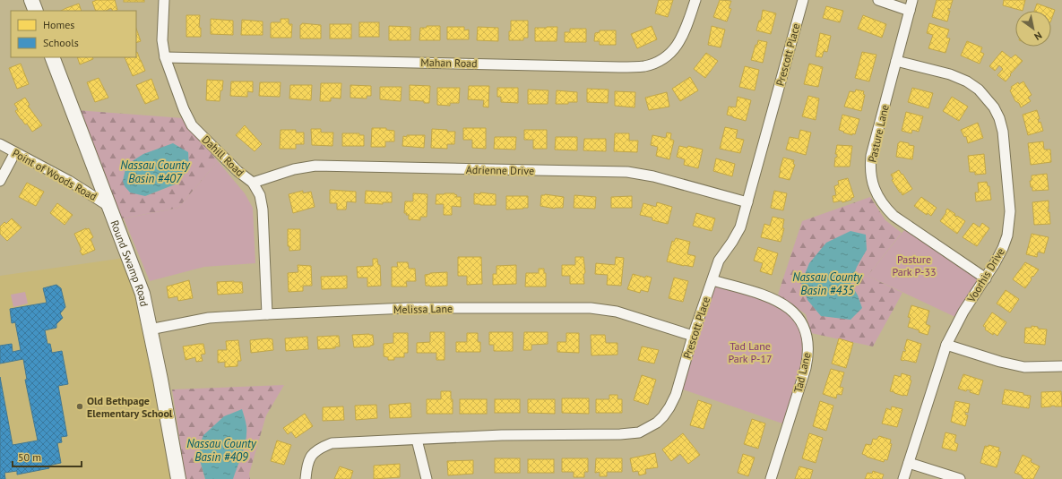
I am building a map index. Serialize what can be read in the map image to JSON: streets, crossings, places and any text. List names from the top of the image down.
{
  "streets": {
    "main road": ["Round Swamp Road"],
    "street": [
      "Prescott Place",
      "Mahan Road",
      "Pasture Lane",
      "Dahill Road",
      "Adrienne Drive",
      "Point of Woods Road",
      "Voorhis Drive",
      "Melissa Lane",
      "Tad Lane"
    ]
  },
  "crossings": [
    ["Prescott Place", "Adrienne Drive"],
    ["Prescott Place", "Melissa Lane"],
    ["Prescott Place", "Tad Lane"],
    ["Mahan Road", "Dahill Road"],
    ["Pasture Lane", "Voorhis Drive"],
    ["Dahill Road", "Adrienne Drive"],
    ["Dahill Road", "Melissa Lane"],
    ["Point of Woods Road", "Round Swamp Road"],
    ["Round Swamp Road", "Melissa Lane"]
  ],
  "water": ["Nassau County Basin #407", "Nassau County Basin #435", "Nassau County Basin #409"],
  "parks": ["Pasture Park P-33", "Tad Lane Park P-17"],
  "places": ["Old Bethpage Elementary School"],
  "legend": ["Homes", "Schools"],
  "scale_bar": "50 m",
  "north": "bottom right"
}
